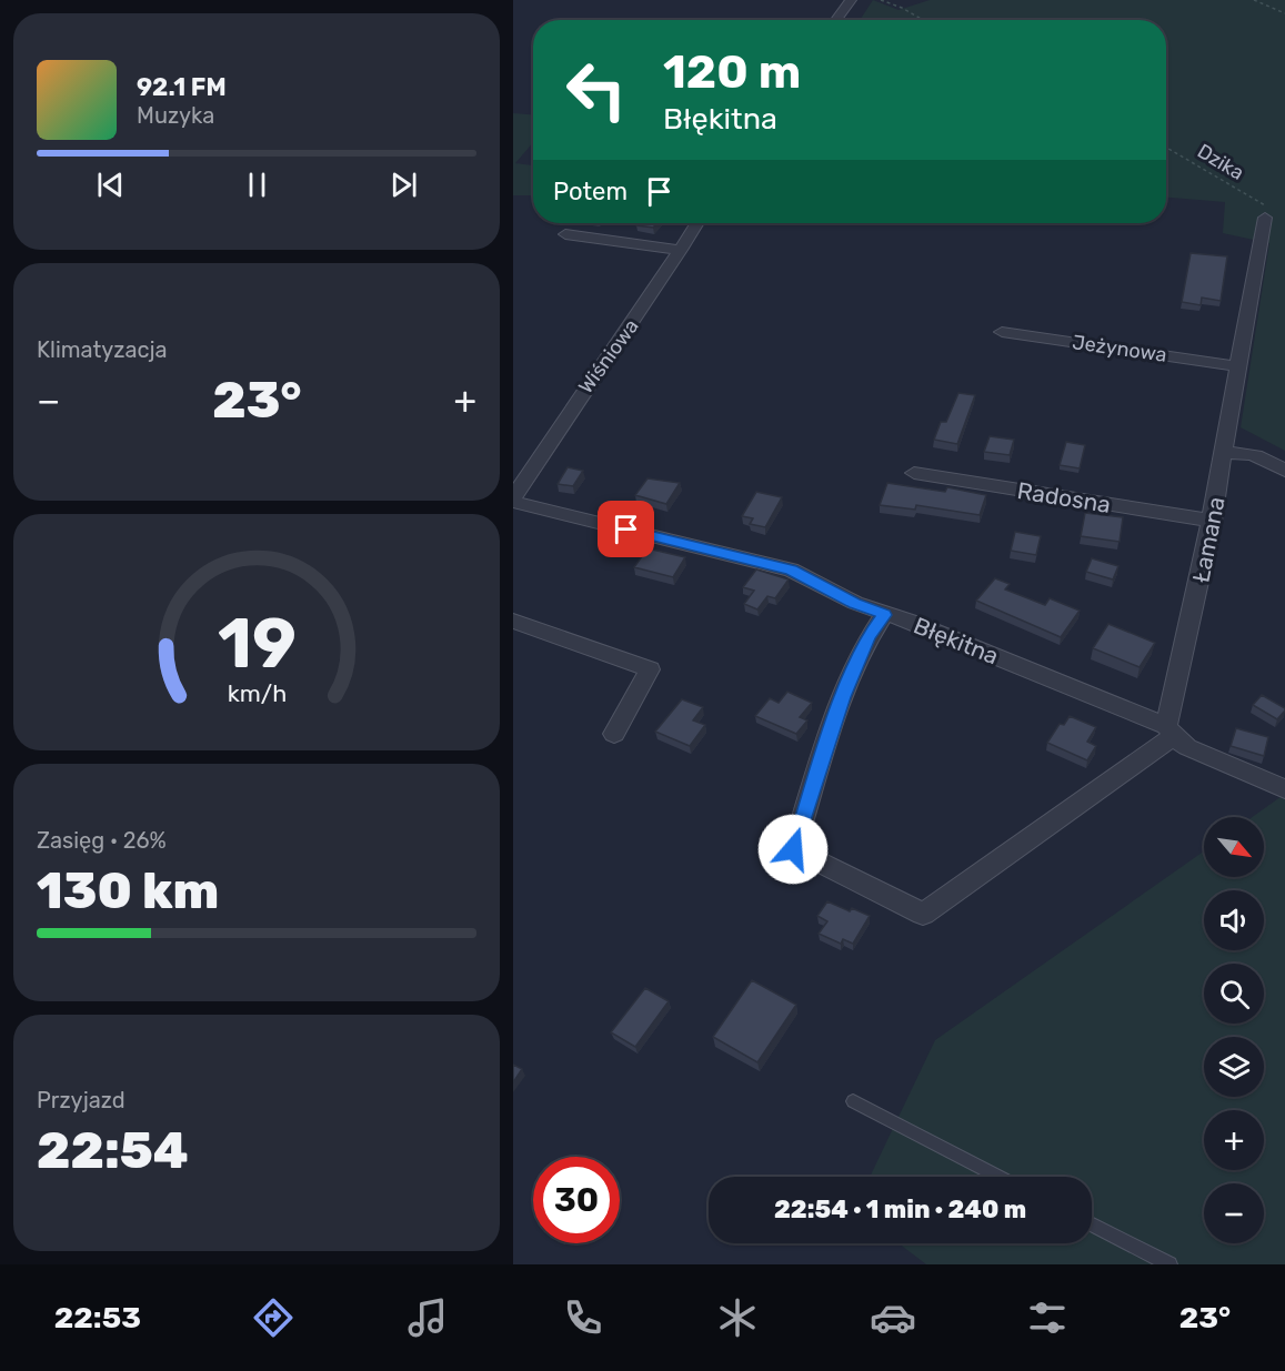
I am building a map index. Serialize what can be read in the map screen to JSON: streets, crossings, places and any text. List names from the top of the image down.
{
  "streets": {
    "street": [
      "Jeżynowa",
      "Wiśniowa",
      "Radosna",
      "Łamana",
      "Błękitna"
    ],
    "path": ["Dzika"]
  },
  "crossings": [
    ["Dzika", "Łamana"],
    ["Jeżynowa", "Łamana"],
    ["Wiśniowa", "Błękitna"],
    ["Radosna", "Łamana"],
    ["Łamana", "Błękitna"]
  ],
  "north": "bottom right",
  "page": {
    "turn": ["120 m", "Błękitna"],
    "song": ["92.1 FM", "Muzyka"],
    "then": "Potem",
    "tile": [
      "Klimatyzacja",
      ["Zasięg · 26%", "130 km"],
      ["Przyjazd", "22:54"]
    ],
    "heat": ["−", "23°", "+"],
    "map_buttons": ["+", "−"],
    "limit": "30",
    "trip": "22:54 · 1 min · 240 m",
    "tabs": ["22:53", "23°"],
    "gauge": ["19", "km/h"]
  }
}
